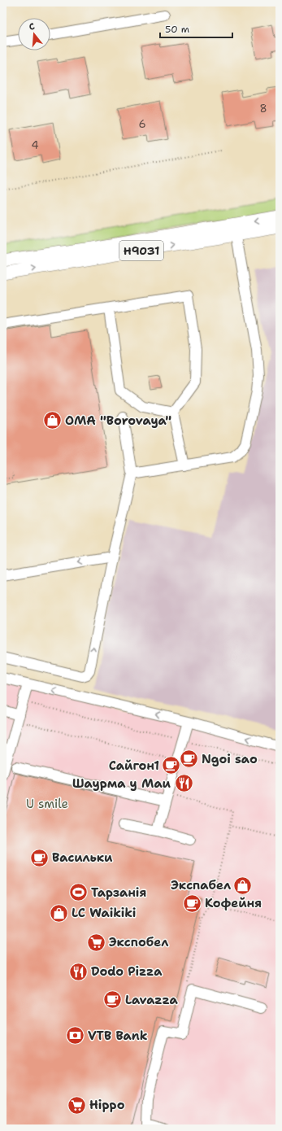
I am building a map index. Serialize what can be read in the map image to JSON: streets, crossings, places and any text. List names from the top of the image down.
{
  "streets": {
    "main road": ["Н9031"]
  },
  "parks": ["U smile"],
  "places": {
    "shop": ["ОМА \"Borovaya\"", "Экспабел", "LC Waikiki"],
    "cafe": [
      "Ngoi sao",
      "Сайгон1",
      "Васильки",
      "Кофейня",
      "Lavazza"
    ],
    "restaurant": ["Шаурма у Маи", "Dodo Pizza"],
    "sports": ["Тарзанія"],
    "supermarket": ["Экспобел", "Hippo"],
    "bank": ["VTB Bank"]
  },
  "house_numbers": ["8", "6", "4"],
  "scale_bar": "50 m",
  "north": "top"
}
